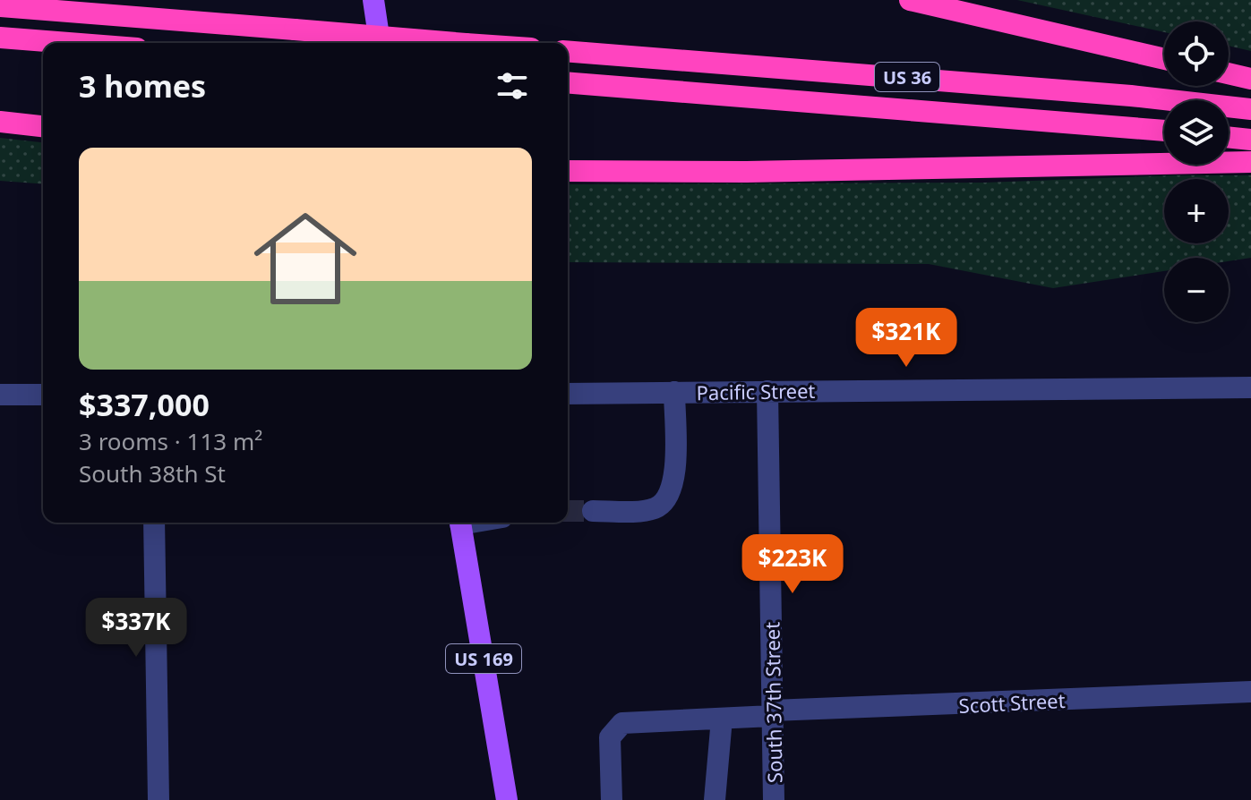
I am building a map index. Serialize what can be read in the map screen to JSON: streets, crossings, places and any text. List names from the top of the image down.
{
  "streets": {
    "highway": ["US 36"],
    "main road": ["US 169"],
    "street": ["Pacific Street", "South 37th Street", "Scott Street"]
  },
  "crossings": [
    ["Pacific Street", "South 37th Street"],
    ["South 37th Street", "Scott Street"]
  ],
  "page": {
    "map_buttons": ["+", "−"],
    "heading": "3 homes",
    "list": [
      {
        "name": "$337,000",
        "note": "3 rooms · 113 m² · South 38th St"
      }
    ],
    "price": ["$321K", "$223K", "$337K"]
  }
}
